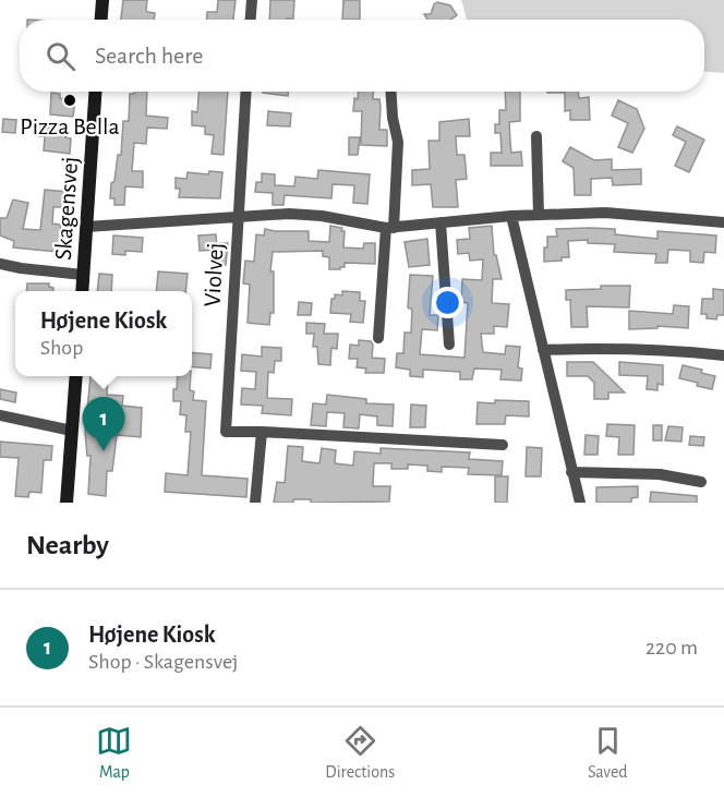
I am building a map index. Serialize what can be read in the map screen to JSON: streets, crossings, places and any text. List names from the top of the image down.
{
  "streets": {
    "street": ["Skagensvej", "Violvej"]
  },
  "places": ["Pizza Bella"],
  "page": {
    "search": "Search here",
    "popup": ["Højene Kiosk", "Shop"],
    "pins": "1",
    "heading": "Nearby",
    "list": [
      {
        "mark": "1",
        "name": "Højene Kiosk",
        "note": "Shop · Skagensvej",
        "value": "220 m"
      }
    ],
    "nav": ["Map", "Directions", "Saved"]
  }
}
